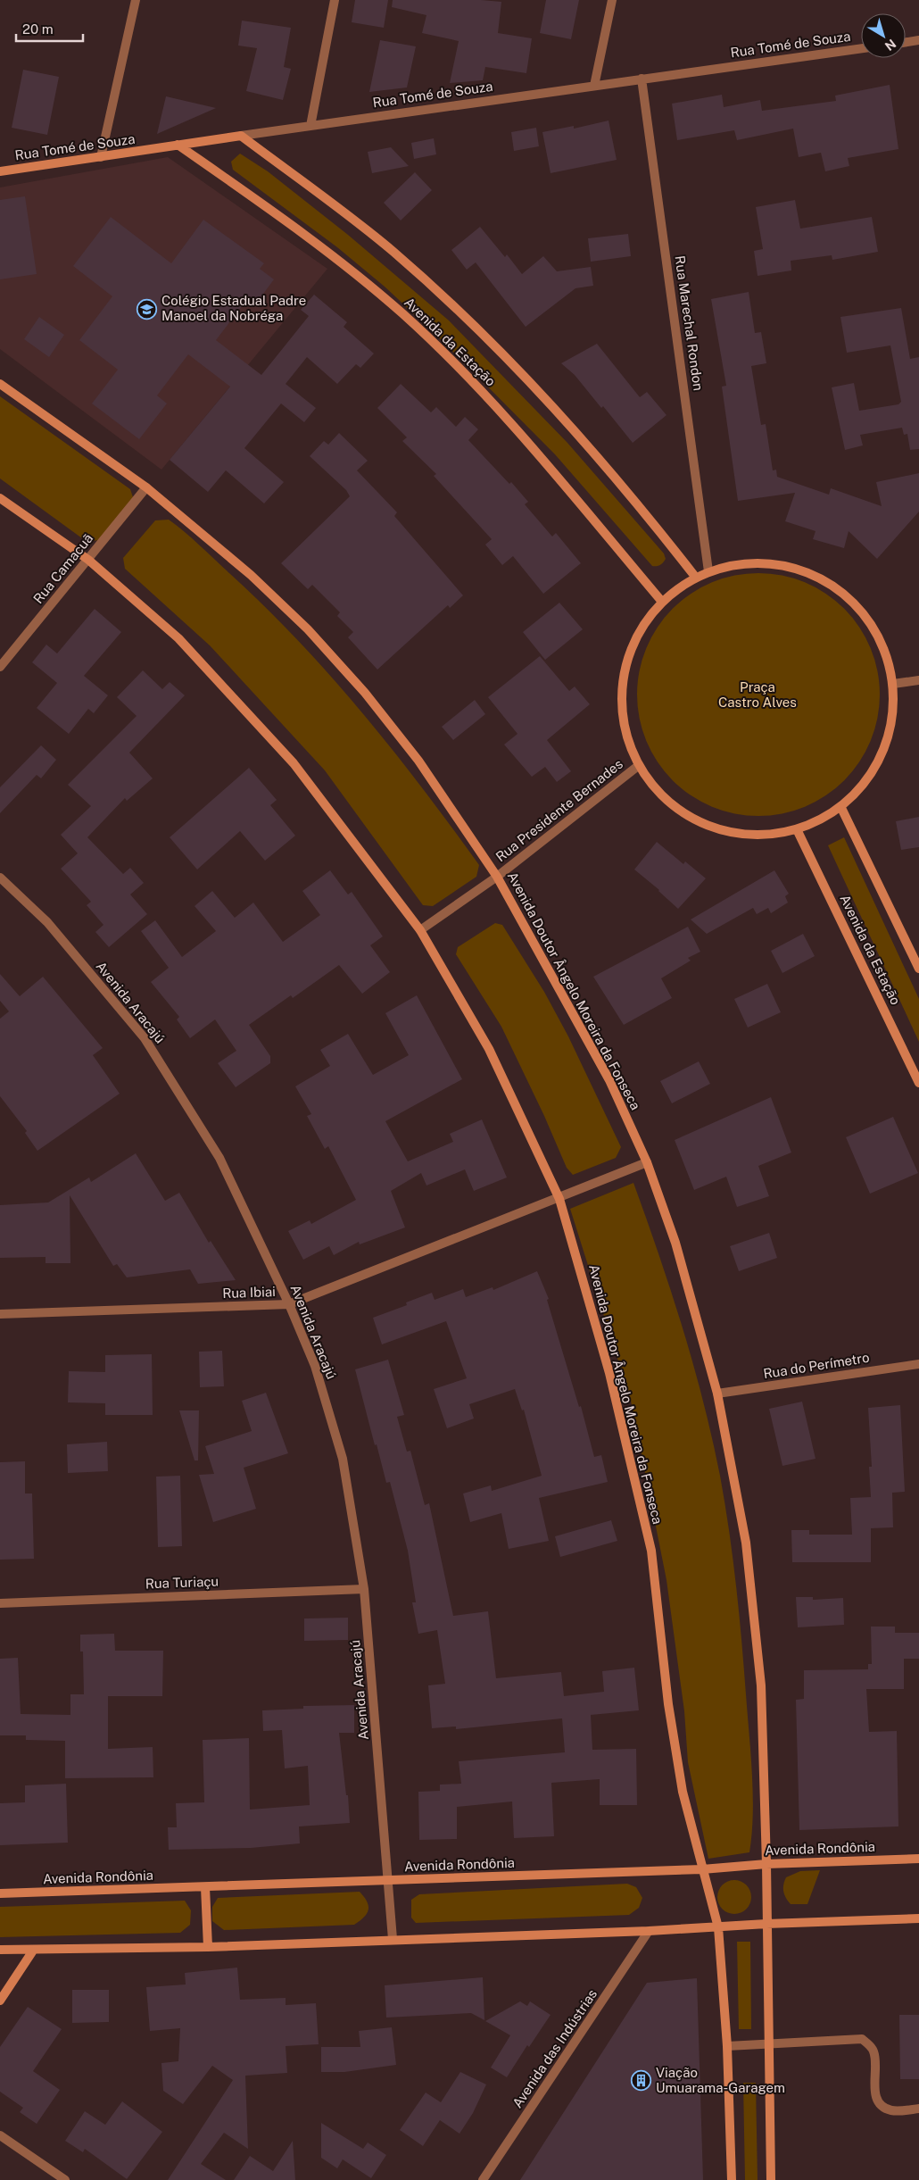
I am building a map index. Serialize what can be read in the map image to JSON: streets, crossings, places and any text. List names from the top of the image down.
{
  "streets": {
    "street": [
      "Rua Tomé de Souza",
      "Rua Marechal Rondon",
      "Avenida da Estação",
      "Rua Camacuã",
      "Rua Presidente Bernades",
      "Avenida Doutor Ângelo Moreira da Fonseca",
      "Avenida Aracajú",
      "Rua Ibiai",
      "Rua do Perímetro",
      "Rua Turiaçu",
      "Avenida Rondônia",
      "Avenida das Indústrias"
    ]
  },
  "crossings": [
    ["Rua Tomé de Souza", "Rua Marechal Rondon"],
    ["Rua Tomé de Souza", "Avenida da Estação"],
    ["Rua Camacuã", "Avenida Doutor Ângelo Moreira da Fonseca"],
    ["Rua Presidente Bernades", "Avenida Doutor Ângelo Moreira da Fonseca"],
    ["Avenida Doutor Ângelo Moreira da Fonseca", "Rua Ibiai"],
    ["Avenida Doutor Ângelo Moreira da Fonseca", "Rua do Perímetro"],
    ["Avenida Doutor Ângelo Moreira da Fonseca", "Avenida Rondônia"],
    ["Avenida Aracajú", "Rua Ibiai"],
    ["Avenida Aracajú", "Rua Turiaçu"],
    ["Avenida Aracajú", "Avenida Rondônia"]
  ],
  "parks": ["Praça Castro Alves"],
  "places": {
    "school or university": ["Colégio Estadual Padre Manoel da Nobréga"],
    "building": ["Viação Umuarama-Garagem"]
  },
  "scale_bar": "20 m",
  "north": "bottom right"
}
